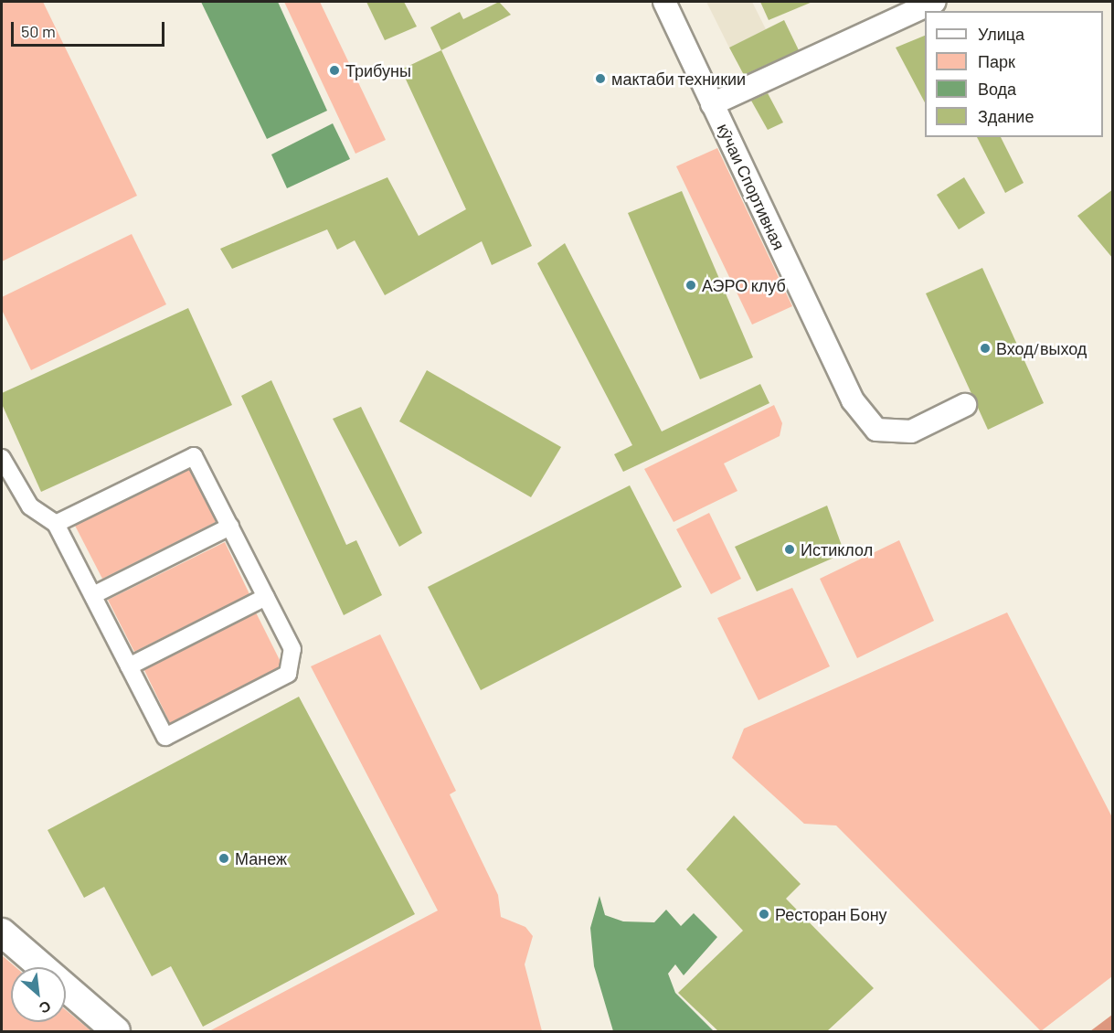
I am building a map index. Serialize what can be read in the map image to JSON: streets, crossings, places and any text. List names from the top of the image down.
{
  "streets": {
    "street": ["кӯчаи Спортивная"]
  },
  "places": [
    "Трибуны",
    "мактаби техникии",
    "АЭРО клуб",
    "Вход/выход",
    "Истиклол",
    "Манеж",
    "Ресторан Бону"
  ],
  "legend": [
    "Улица",
    "Парк",
    "Вода",
    "Здание"
  ],
  "scale_bar": "50 m",
  "north": "bottom right"
}
